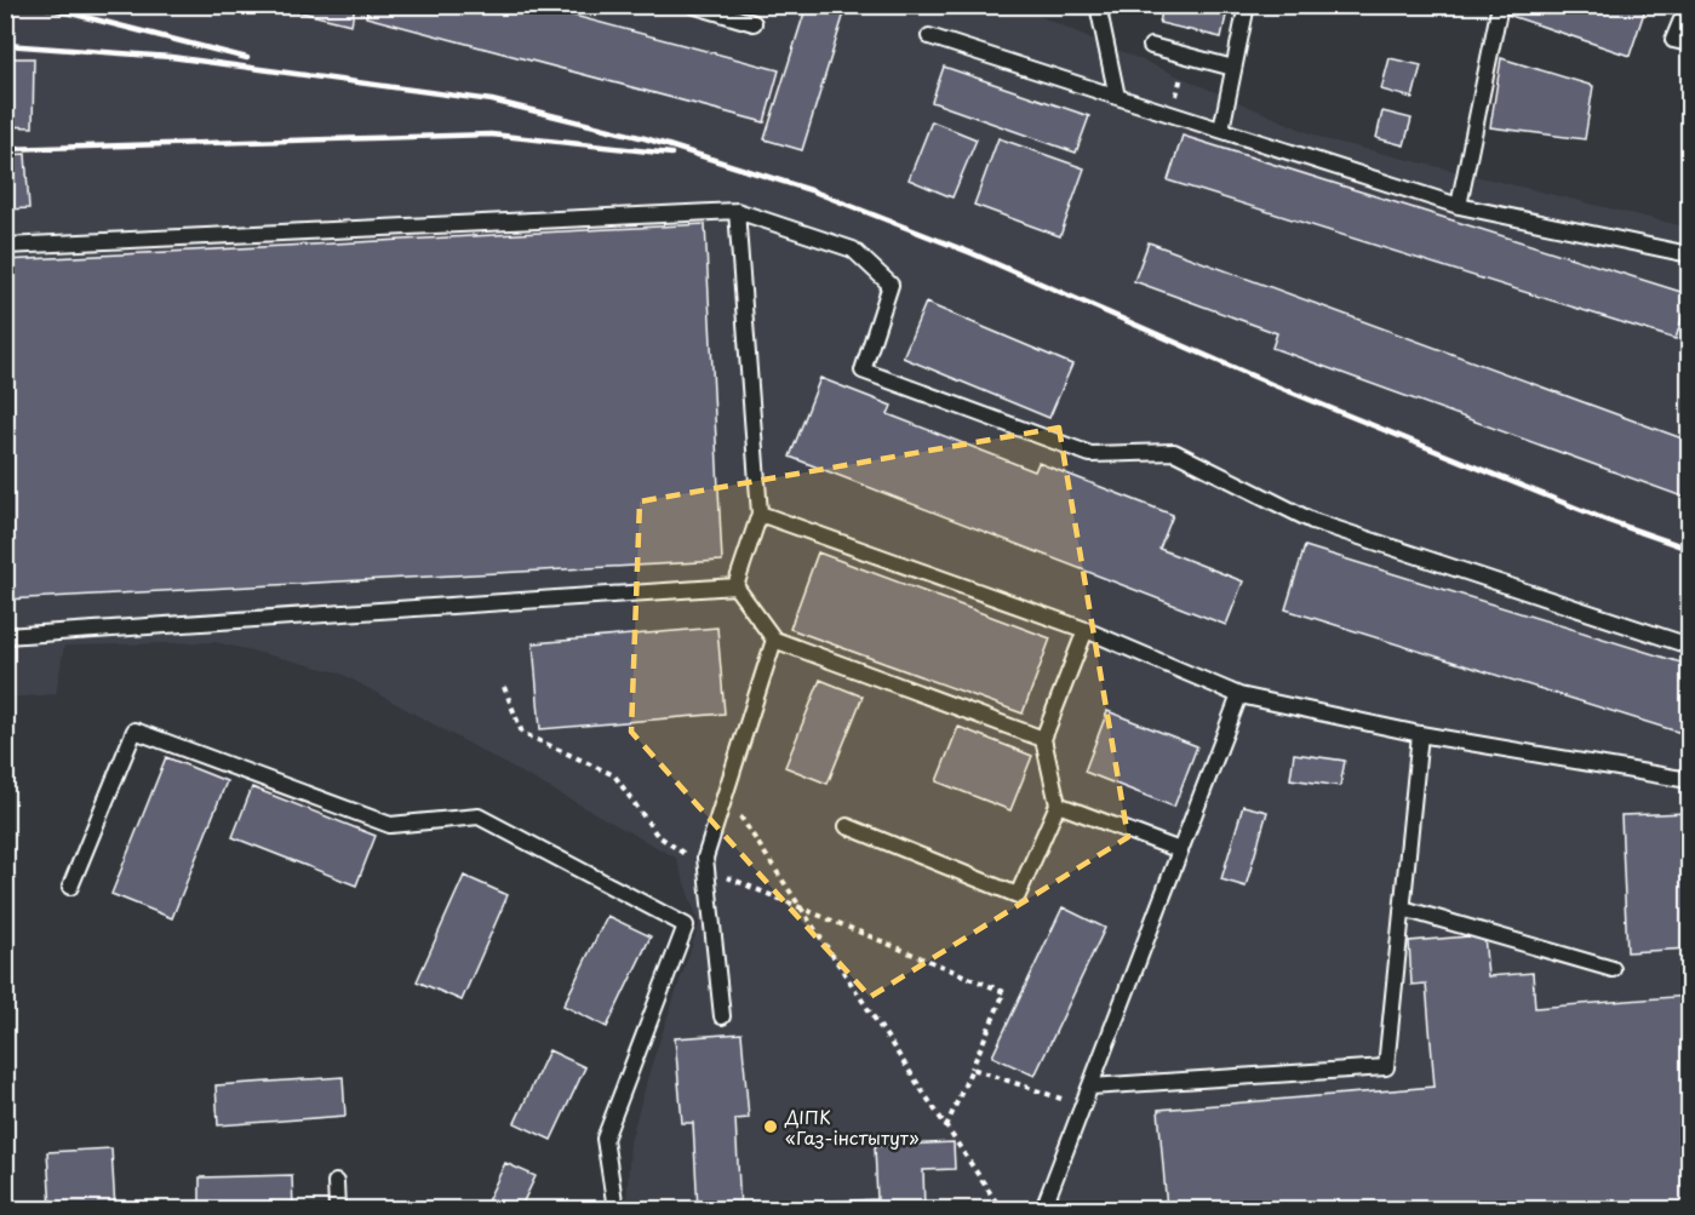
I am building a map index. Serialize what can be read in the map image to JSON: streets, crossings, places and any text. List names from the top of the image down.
{
  "places": ["ДІПК «Газ-інстытут»"]
}
